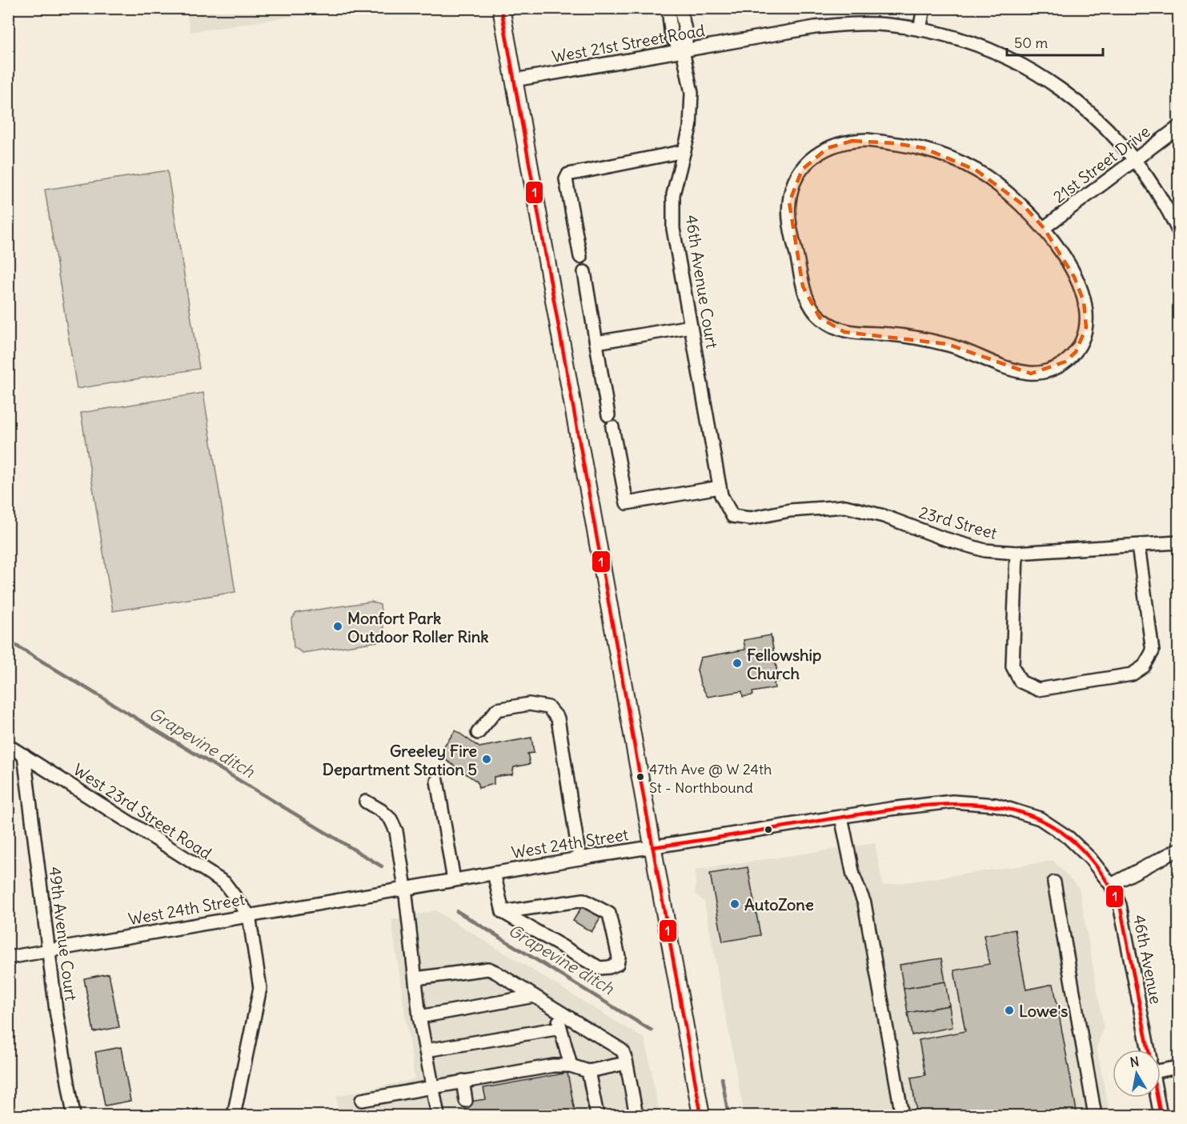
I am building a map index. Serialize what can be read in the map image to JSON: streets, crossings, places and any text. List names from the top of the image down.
{
  "streets": {
    "street": [
      "West 21st Street Road",
      "21st Street Drive",
      "46th Avenue Court",
      "23rd Street",
      "West 23rd Street Road",
      "West 24th Street",
      "49th Avenue Court",
      "46th Avenue"
    ]
  },
  "crossings": [
    ["West 21st Street Road", "46th Avenue Court"],
    ["46th Avenue Court", "23rd Street"],
    ["West 23rd Street Road", "West 24th Street"],
    ["West 23rd Street Road", "49th Avenue Court"],
    ["West 24th Street", "49th Avenue Court"],
    ["West 24th Street", "46th Avenue"]
  ],
  "water": ["Grapevine ditch"],
  "places": [
    "Monfort Park Outdoor Roller Rink",
    "Fellowship Church",
    "Greeley Fire Department Station 5",
    "47th Ave @ W 24th St - Northbound",
    "AutoZone",
    "Lowe's"
  ],
  "lines": ["transit line 1"],
  "scale_bar": "50 m",
  "north": "top"
}
